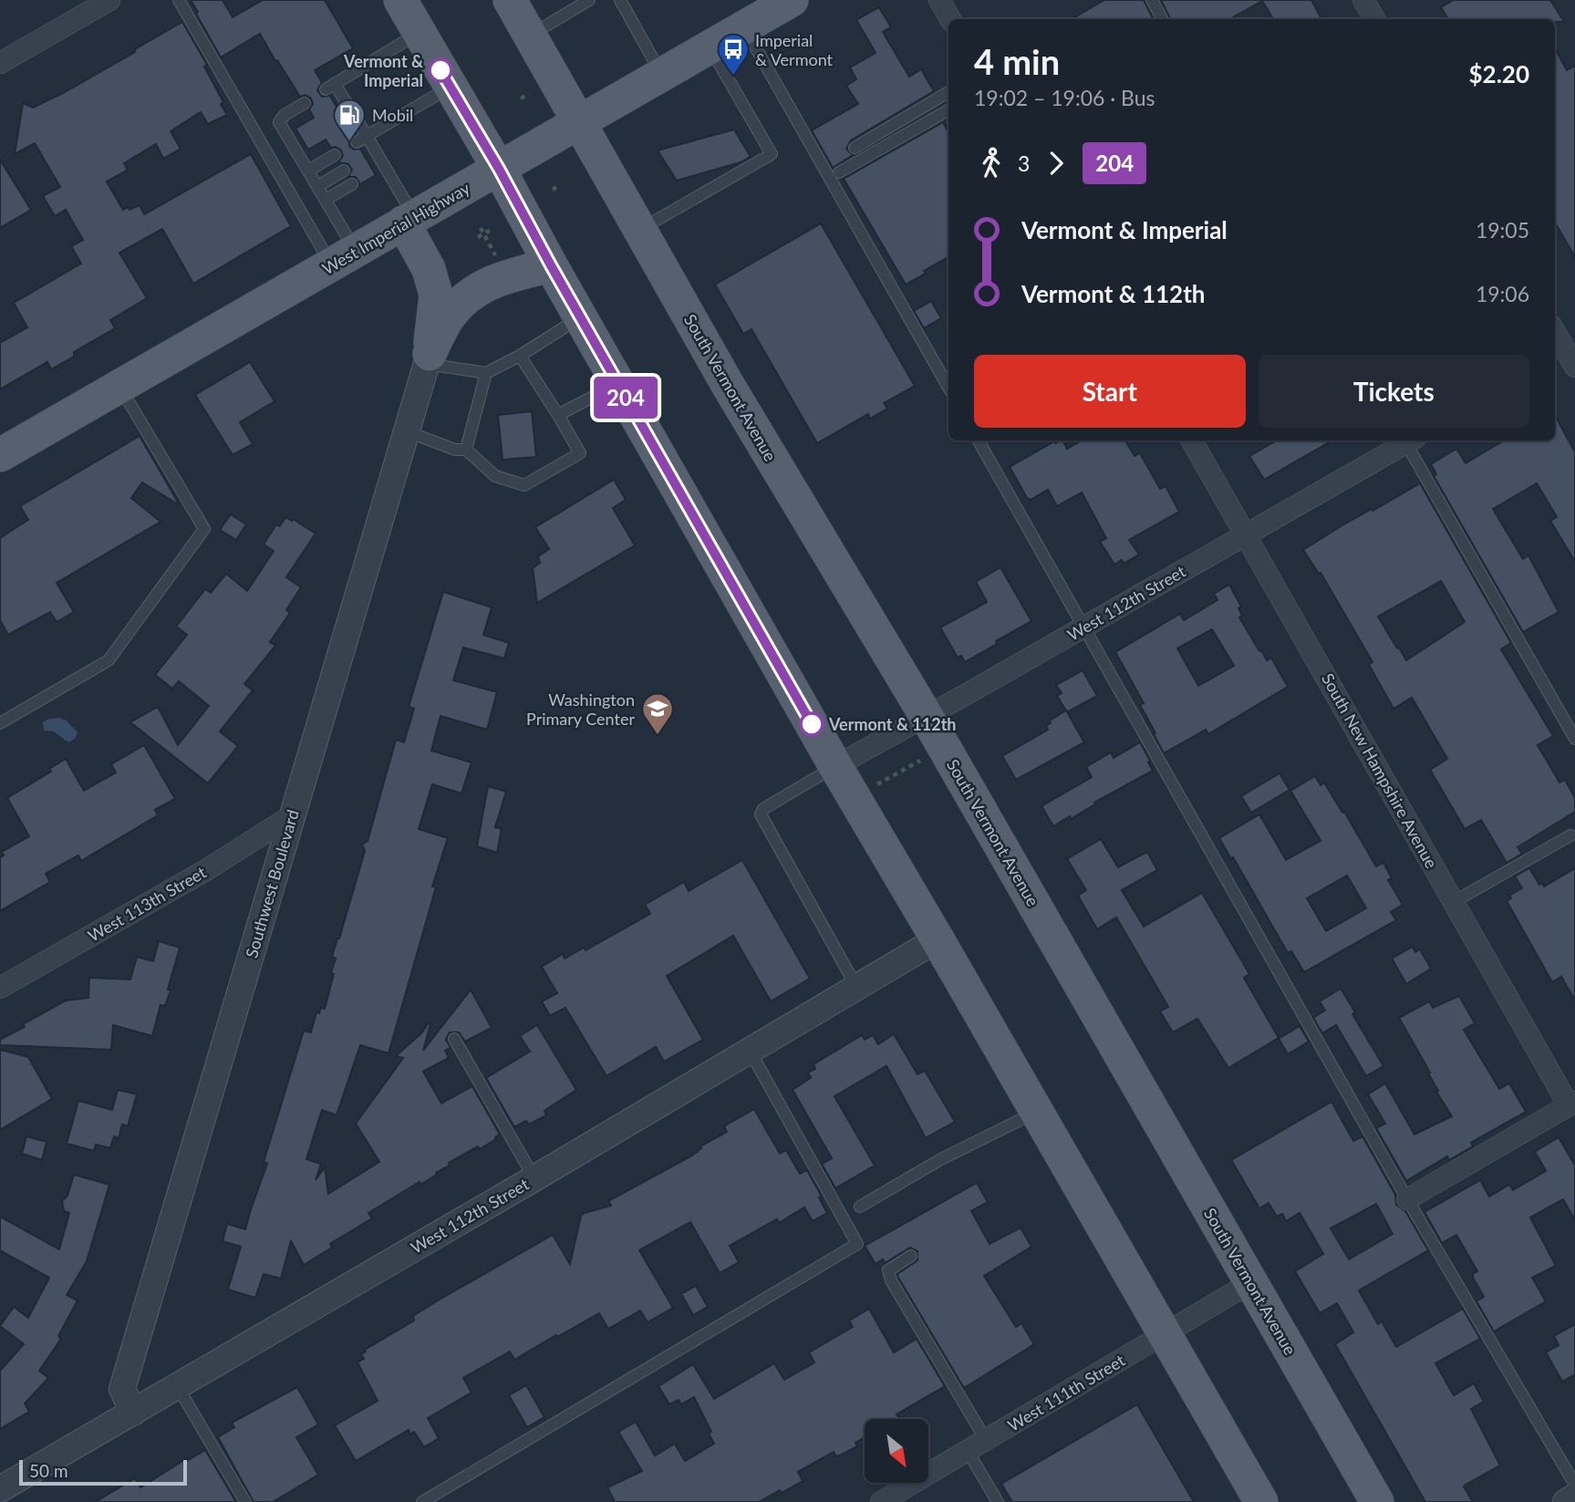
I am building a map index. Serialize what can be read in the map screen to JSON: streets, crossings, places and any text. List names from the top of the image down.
{
  "streets": {
    "main road": ["West Imperial Highway", "South Vermont Avenue"],
    "street": [
      "West 112th Street",
      "South New Hampshire Avenue",
      "Southwest Boulevard",
      "West 113th Street",
      "West 111th Street"
    ]
  },
  "crossings": [
    ["West Imperial Highway", "South Vermont Avenue"],
    ["South Vermont Avenue", "West 112th Street"],
    ["South Vermont Avenue", "West 111th Street"],
    ["West 112th Street", "South New Hampshire Avenue"],
    ["West 112th Street", "Southwest Boulevard"],
    ["Southwest Boulevard", "West 113th Street"]
  ],
  "places": {
    "other": ["Vermont & Imperial", "Vermont & 112th"],
    "bus stop": ["Imperial & Vermont"],
    "fuel station": ["Mobil"],
    "school or university": ["Washington Primary Center"]
  },
  "lines": ["bus line 204"],
  "scale_bar": "50 m",
  "north": "bottom right",
  "page": {
    "on_map": "204",
    "heading": ["4 min", "19:02 – 19:06 · Bus", "$2.20"],
    "legs": ["3", "204"],
    "list": [
      {
        "name": "Vermont & Imperial",
        "value": "19:05"
      },
      {
        "name": "Vermont & 112th",
        "value": "19:06"
      }
    ],
    "buttons": ["Start", "Tickets"],
    "scale": "50 m"
  }
}
